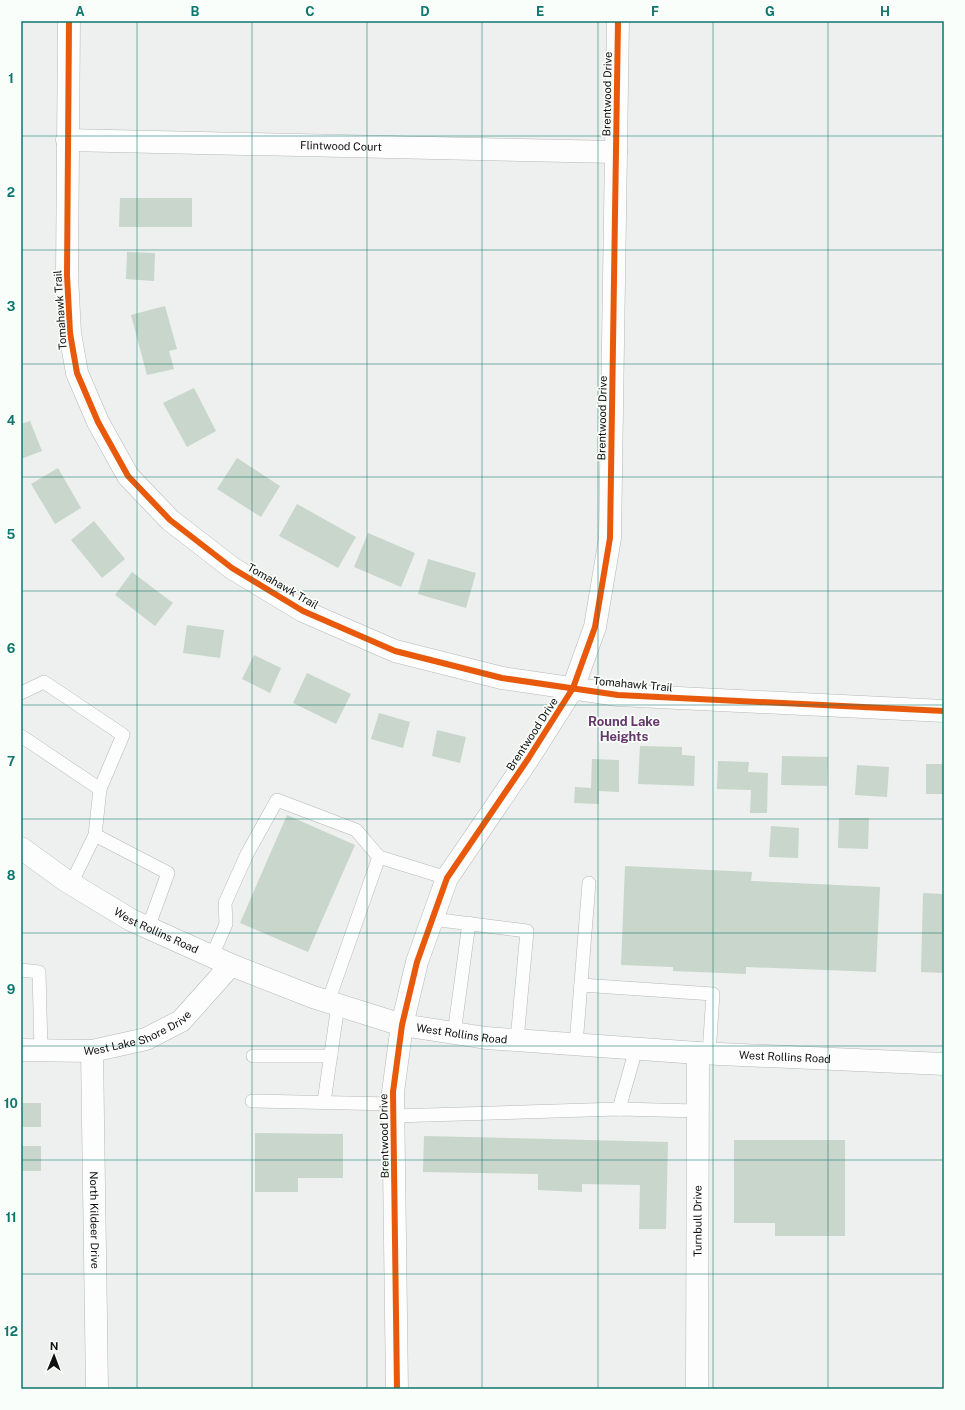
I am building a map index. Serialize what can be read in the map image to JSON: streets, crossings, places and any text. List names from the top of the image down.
{
  "streets": {
    "street": [
      "Brentwood Drive",
      "Flintwood Court",
      "Tomahawk Trail",
      "West Rollins Road",
      "West Lake Shore Drive",
      "North Kildeer Drive",
      "Turnbull Drive"
    ]
  },
  "crossings": [
    ["Brentwood Drive", "Flintwood Court"],
    ["Brentwood Drive", "Tomahawk Trail"],
    ["Brentwood Drive", "West Rollins Road"],
    ["Flintwood Court", "Tomahawk Trail"],
    ["West Rollins Road", "West Lake Shore Drive"],
    ["West Rollins Road", "Turnbull Drive"],
    ["West Lake Shore Drive", "North Kildeer Drive"]
  ],
  "districts": ["Round Lake Heights"],
  "north": "top",
  "grid": {
    "columns": [
      "A",
      "B",
      "C",
      "D",
      "E",
      "F",
      "G",
      "H"
    ],
    "rows": [
      "1",
      "2",
      "3",
      "4",
      "5",
      "6",
      "7",
      "8",
      "9",
      "10",
      "11",
      "12"
    ]
  }
}
